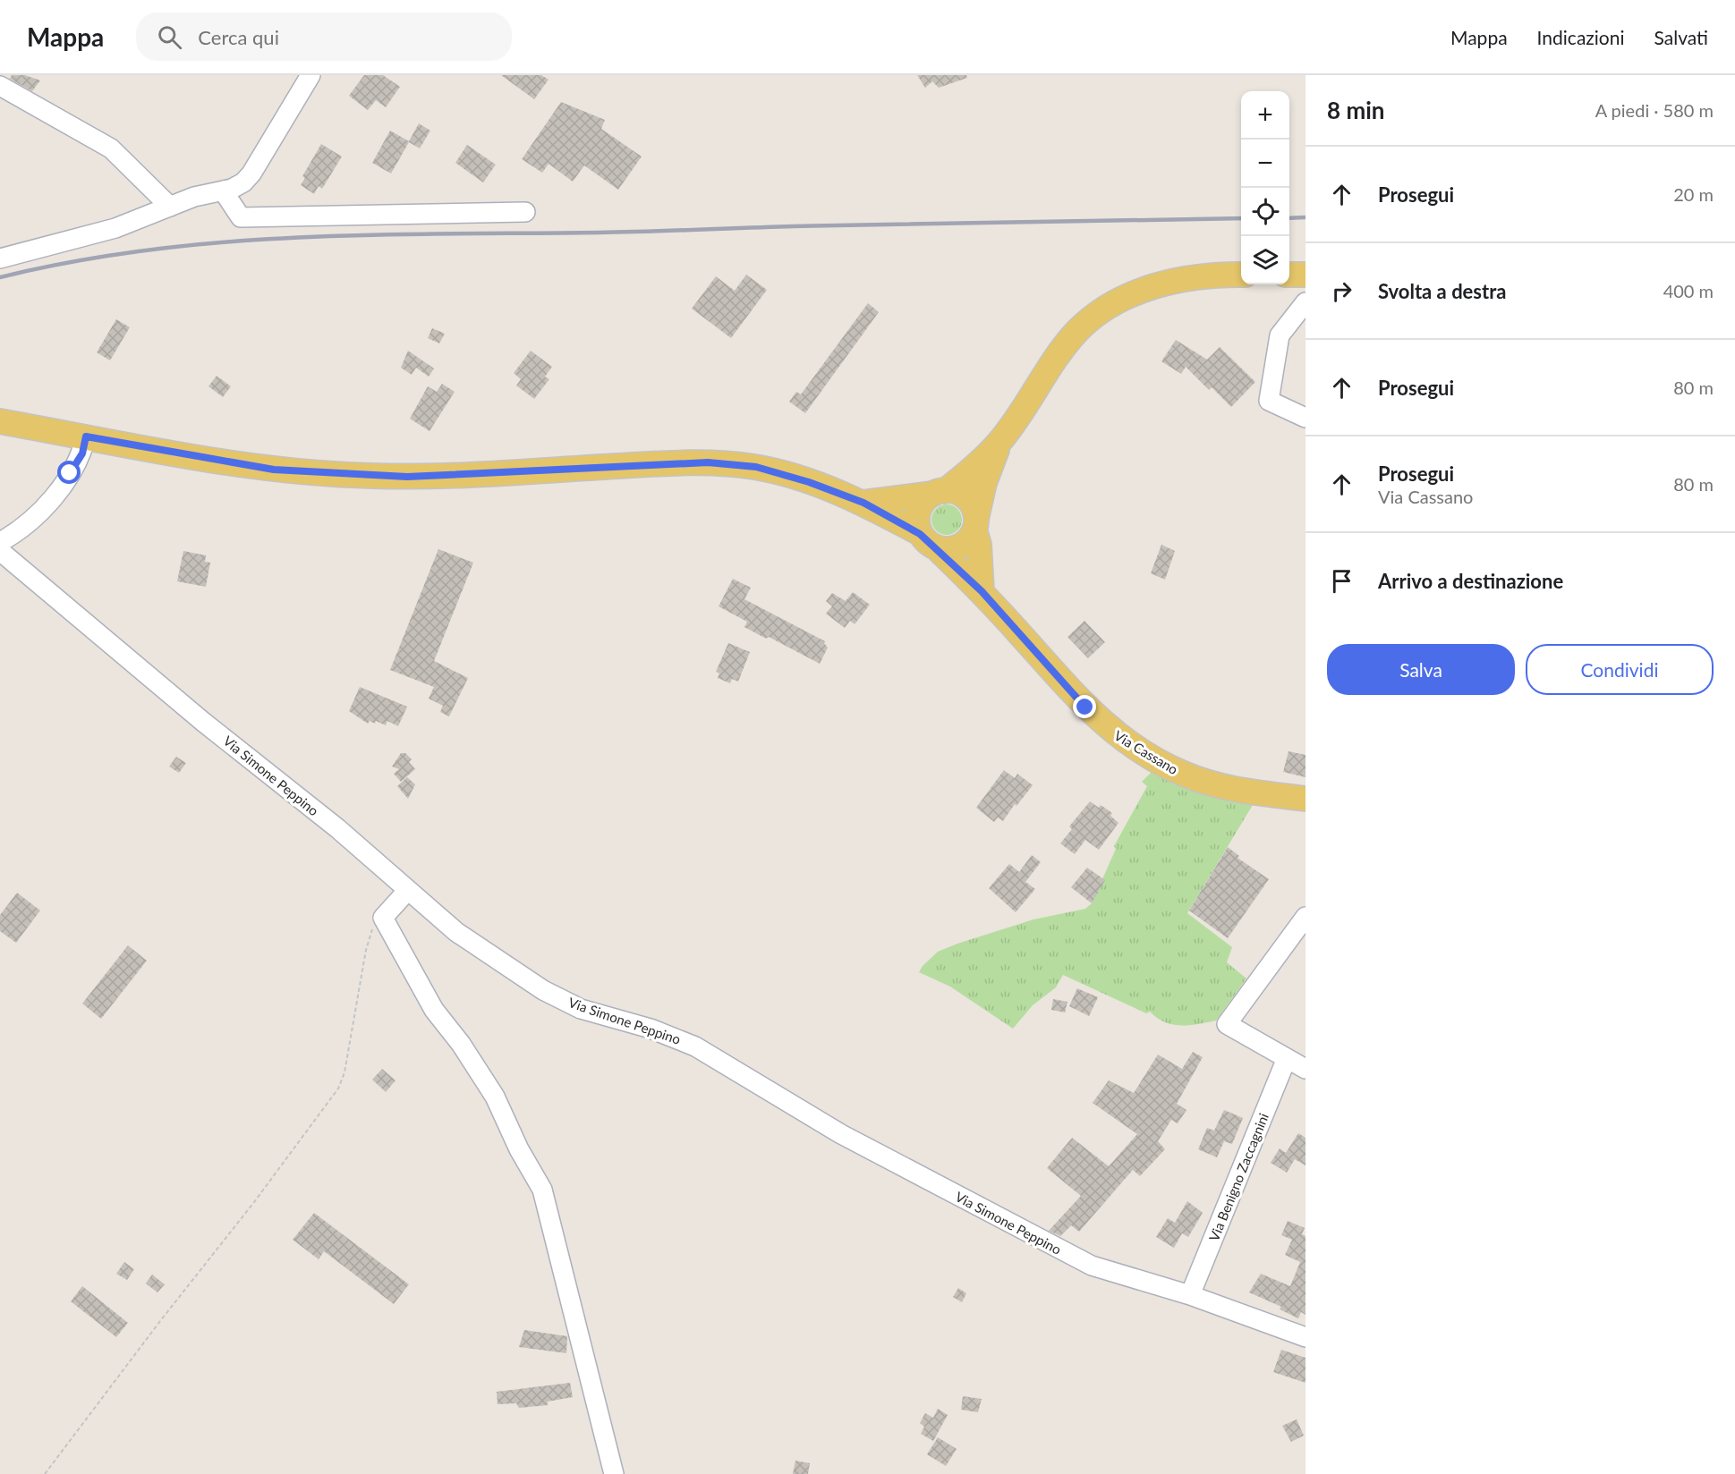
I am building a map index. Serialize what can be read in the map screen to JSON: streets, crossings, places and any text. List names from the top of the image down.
{
  "streets": {
    "main road": ["Via Cassano"],
    "street": ["Via Simone Peppino", "Via Benigno Zaccagnini"]
  },
  "crossings": [
    ["Via Simone Peppino", "Via Benigno Zaccagnini"]
  ],
  "page": {
    "header": "Mappa",
    "search": "Cerca qui",
    "nav": ["Mappa", "Indicazioni", "Salvati"],
    "heading": ["8 min", "A piedi · 580 m"],
    "map_buttons": ["+", "−"],
    "list": [
      ["Prosegui", "20 m"],
      ["Svolta a destra", "400 m"],
      ["Prosegui", "80 m"],
      ["Prosegui", "Via Cassano", "80 m"],
      "Arrivo a destinazione"
    ],
    "buttons": ["Salva", "Condividi"]
  }
}
